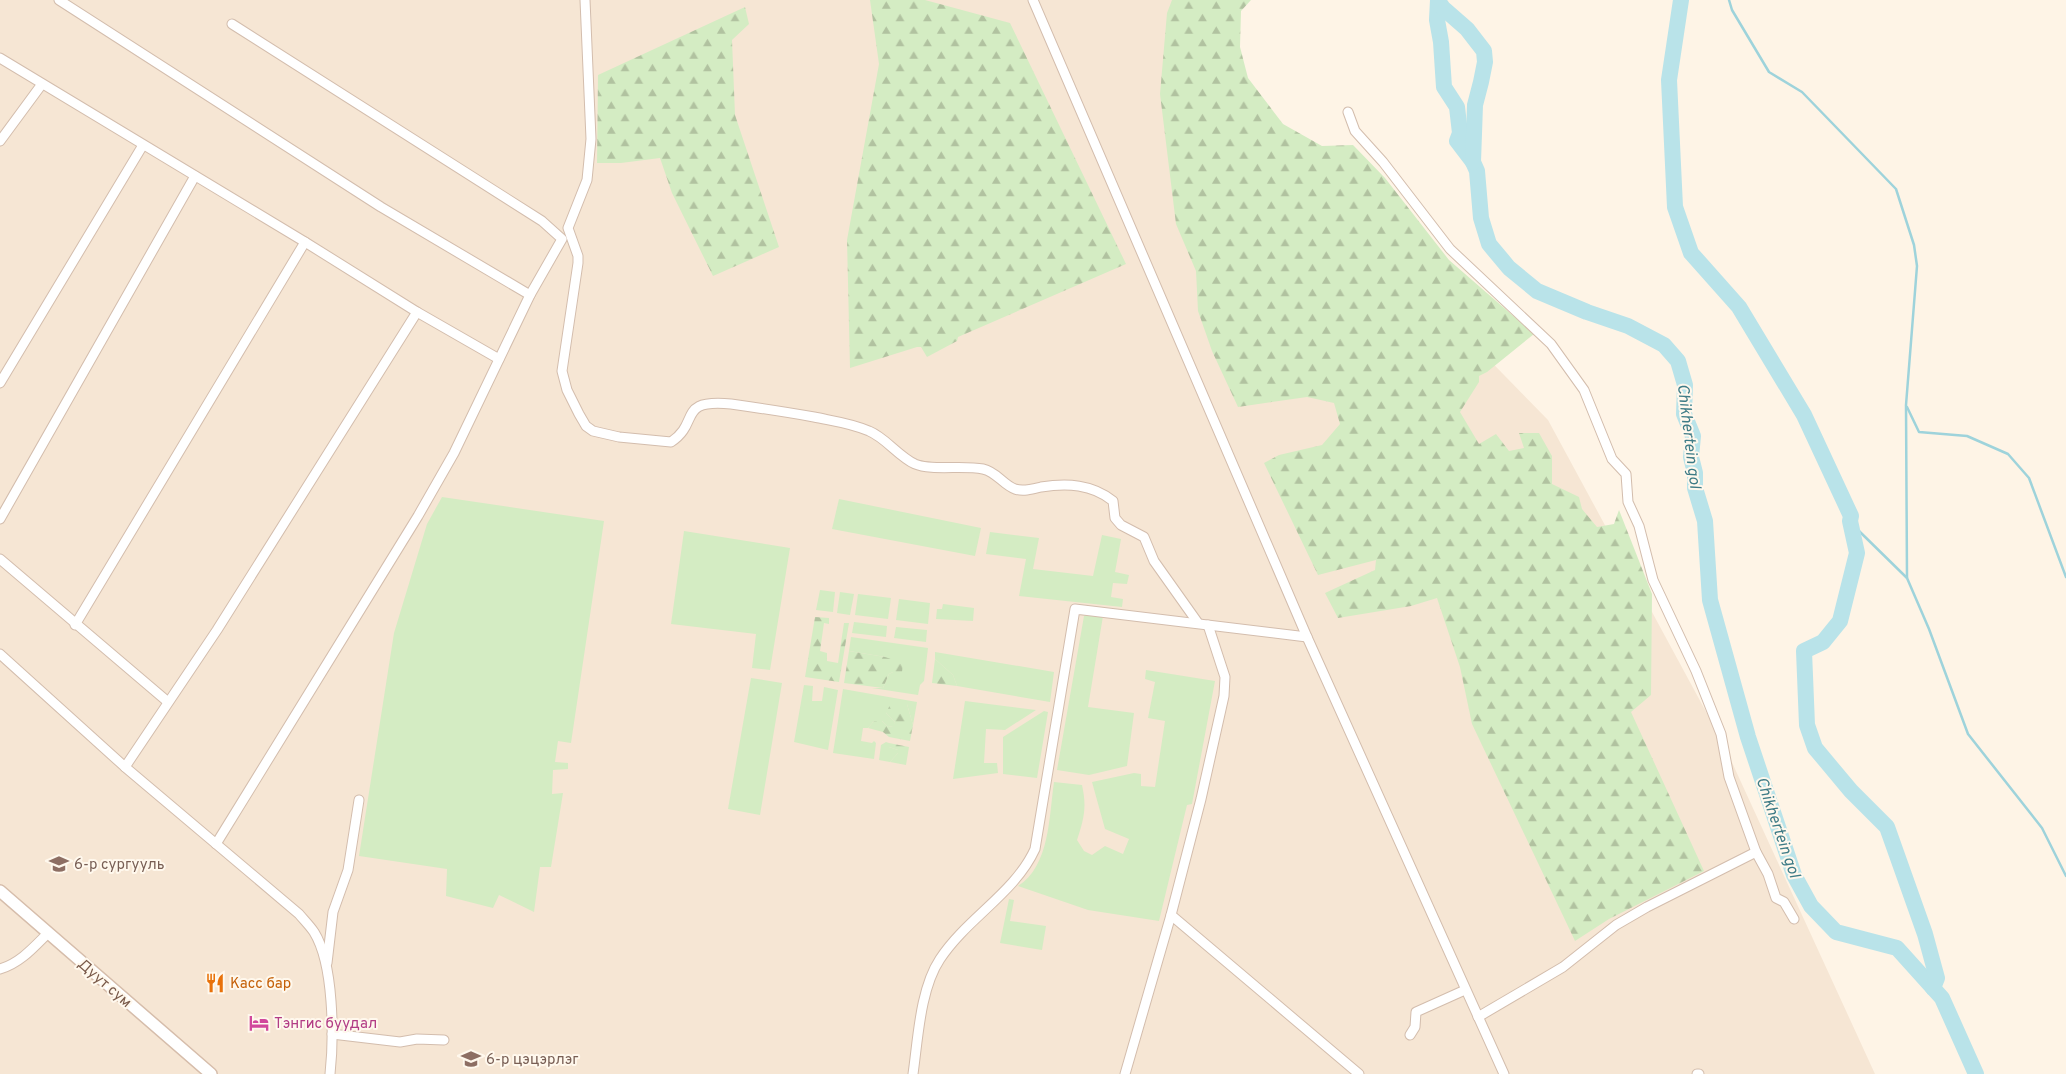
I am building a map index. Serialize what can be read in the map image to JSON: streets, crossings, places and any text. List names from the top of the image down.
{
  "streets": {
    "main road": ["Дуут сум"]
  },
  "water": ["Chikhertein gol"],
  "places": {
    "school or university": ["6-р сургууль", "6-р цэцэрлэг"],
    "restaurant": ["Касс бар"],
    "hotel": ["Тэнгис буудал"]
  }
}
